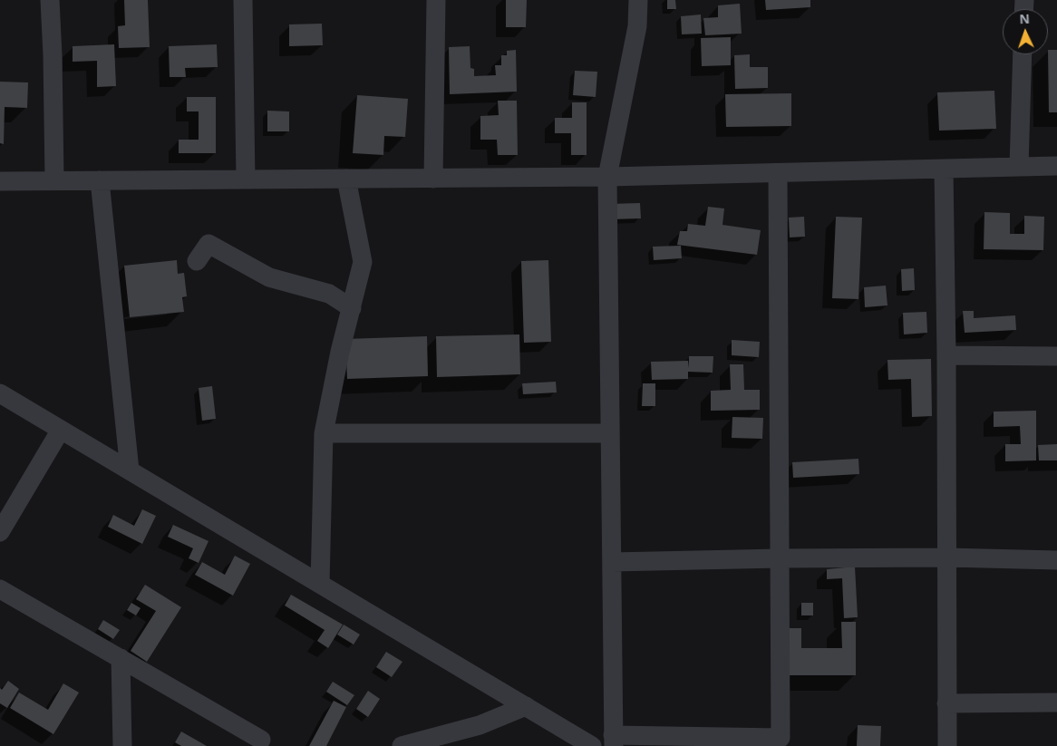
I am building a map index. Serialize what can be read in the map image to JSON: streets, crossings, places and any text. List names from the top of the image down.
{
  "north": "top"
}
